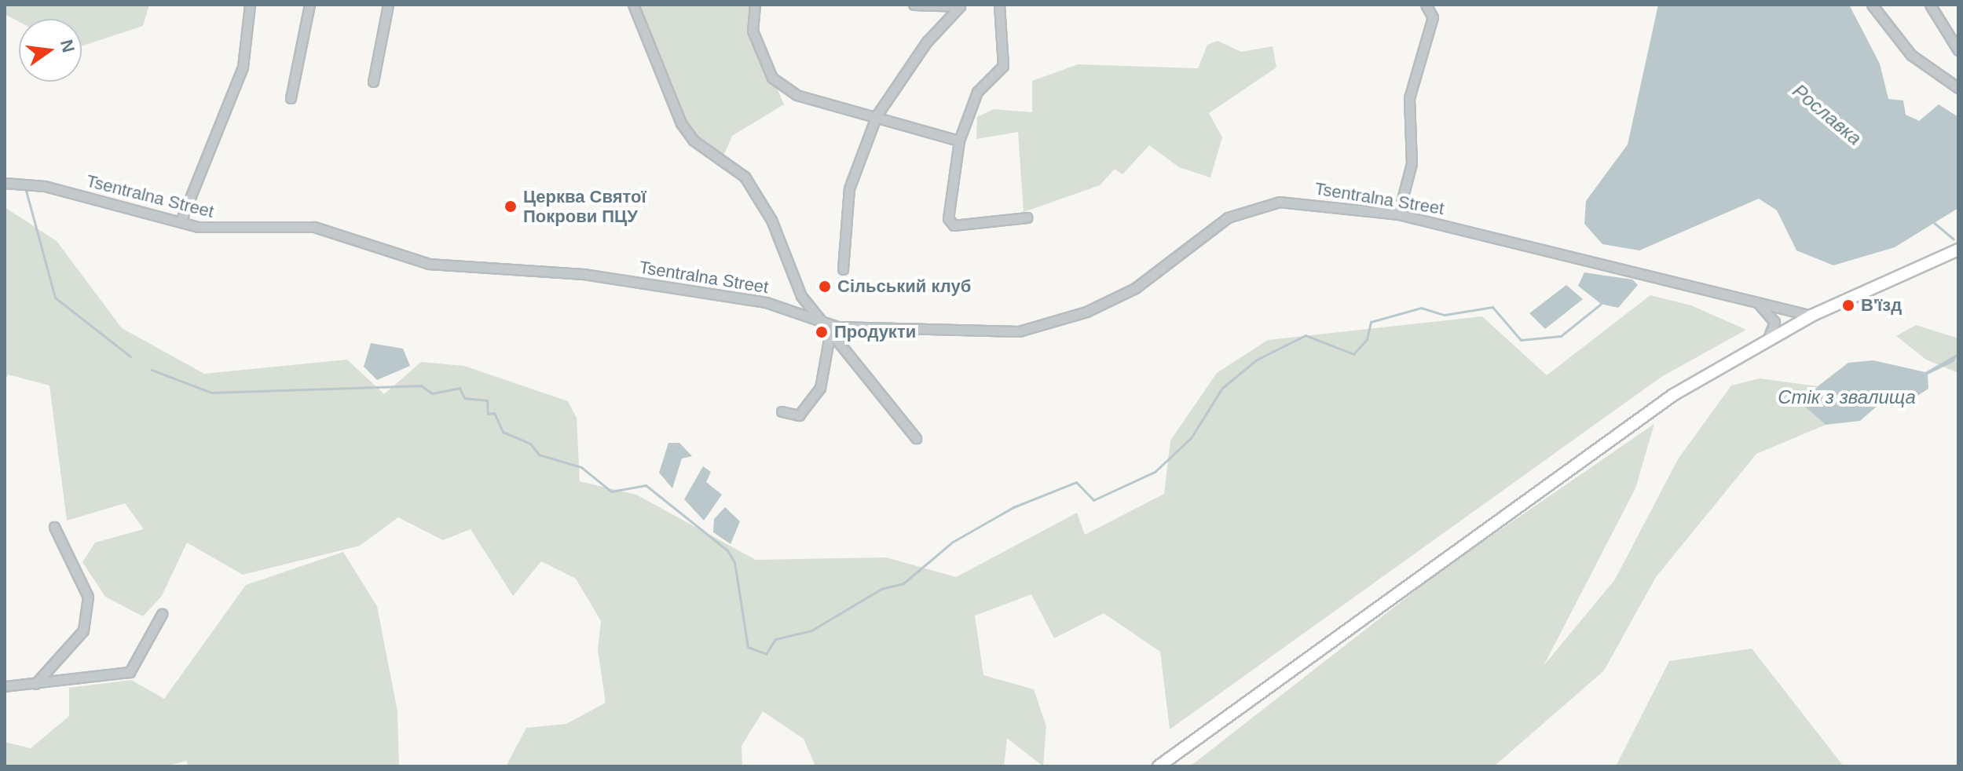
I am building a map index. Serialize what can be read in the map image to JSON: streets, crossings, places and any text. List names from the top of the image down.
{
  "streets": {
    "street": ["Tsentralna Street"]
  },
  "water": ["Рославка", "Стік з звалища"],
  "places": [
    "Церква Святої Покрови ПЦУ",
    "Сільський клуб",
    "В'їзд",
    "Продукти"
  ],
  "north": "right"
}
